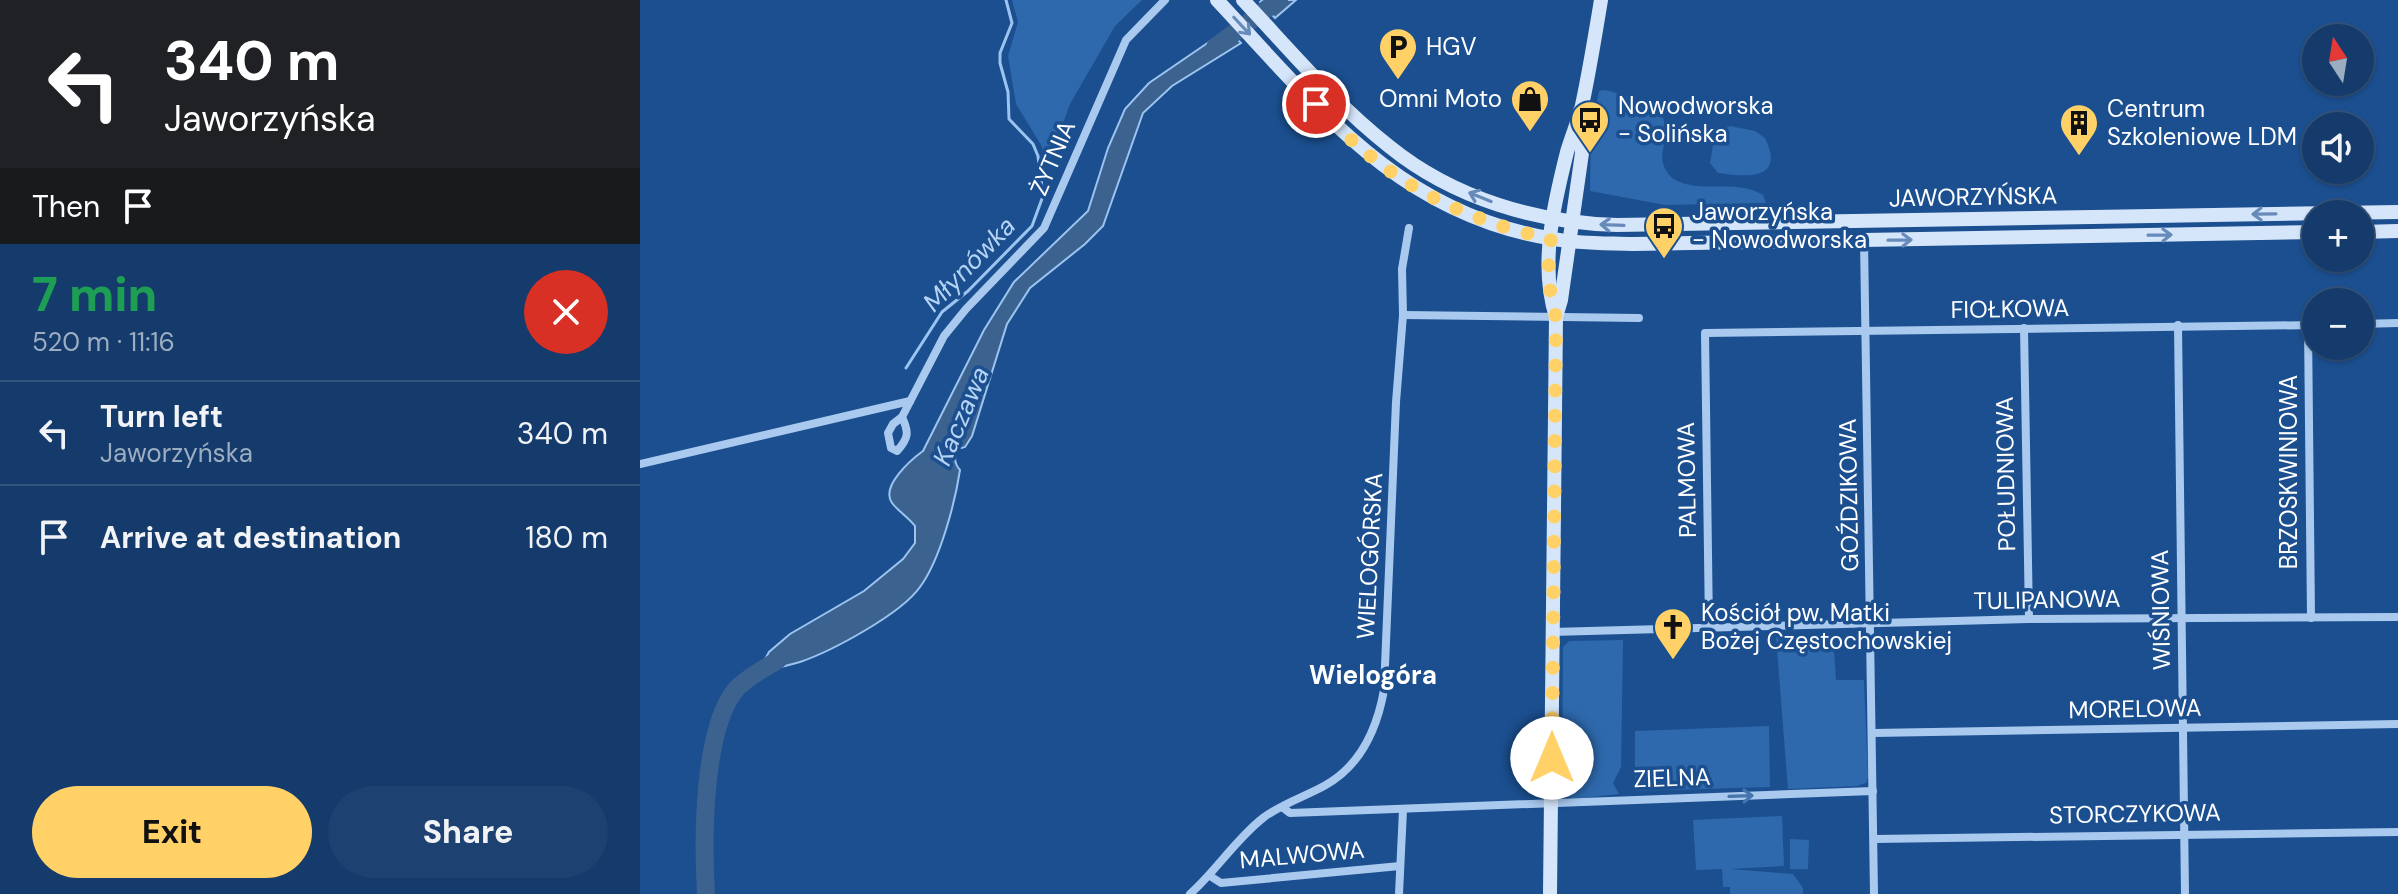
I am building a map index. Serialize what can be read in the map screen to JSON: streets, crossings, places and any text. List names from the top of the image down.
{
  "streets": {
    "main road": ["JAWORZYŃSKA"],
    "street": [
      "ŻYTNIA",
      "FIOŁKOWA",
      "BRZOSKWINIOWA",
      "POŁUDNIOWA",
      "PALMOWA",
      "GOŹDZIKOWA",
      "WIELOGÓRSKA",
      "TULIPANOWA",
      "WIŚNIOWA",
      "MORELOWA",
      "ZIELNA",
      "STORCZYKOWA",
      "MALWOWA"
    ]
  },
  "crossings": [
    ["JAWORZYŃSKA", "GOŹDZIKOWA"],
    ["FIOŁKOWA", "POŁUDNIOWA"],
    ["FIOŁKOWA", "PALMOWA"],
    ["FIOŁKOWA", "GOŹDZIKOWA"],
    ["FIOŁKOWA", "WIŚNIOWA"],
    ["BRZOSKWINIOWA", "TULIPANOWA"],
    ["POŁUDNIOWA", "TULIPANOWA"],
    ["PALMOWA", "TULIPANOWA"],
    ["GOŹDZIKOWA", "TULIPANOWA"],
    ["GOŹDZIKOWA", "MORELOWA"],
    ["GOŹDZIKOWA", "ZIELNA"],
    ["GOŹDZIKOWA", "STORCZYKOWA"],
    ["WIELOGÓRSKA", "ZIELNA"],
    ["WIELOGÓRSKA", "MALWOWA"],
    ["TULIPANOWA", "WIŚNIOWA"],
    ["WIŚNIOWA", "MORELOWA"],
    ["WIŚNIOWA", "STORCZYKOWA"]
  ],
  "one_way": ["ZIELNA"],
  "districts": ["Wielogóra"],
  "water": ["Młynówka", "Kaczawa"],
  "places": {
    "parking": ["HGV"],
    "shop": ["Omni Moto"],
    "bus stop": ["Nowodworska - Solińska", "Jaworzyńska - Nowodworska"],
    "building": ["Centrum Szkoleniowe LDM"],
    "church": ["Kościół pw. Matki Bożej Częstochowskiej"]
  },
  "north": "top",
  "page": {
    "turn": ["340 m", "Jaworzyńska"],
    "map_buttons": ["+", "−"],
    "then": "Then",
    "heading": ["7 min", "520 m · 11:16"],
    "list": [
      {
        "name": "Turn left",
        "note": "Jaworzyńska",
        "value": "340 m"
      },
      {
        "name": "Arrive at destination",
        "value": "180 m"
      }
    ],
    "buttons": ["Exit", "Share"]
  }
}
